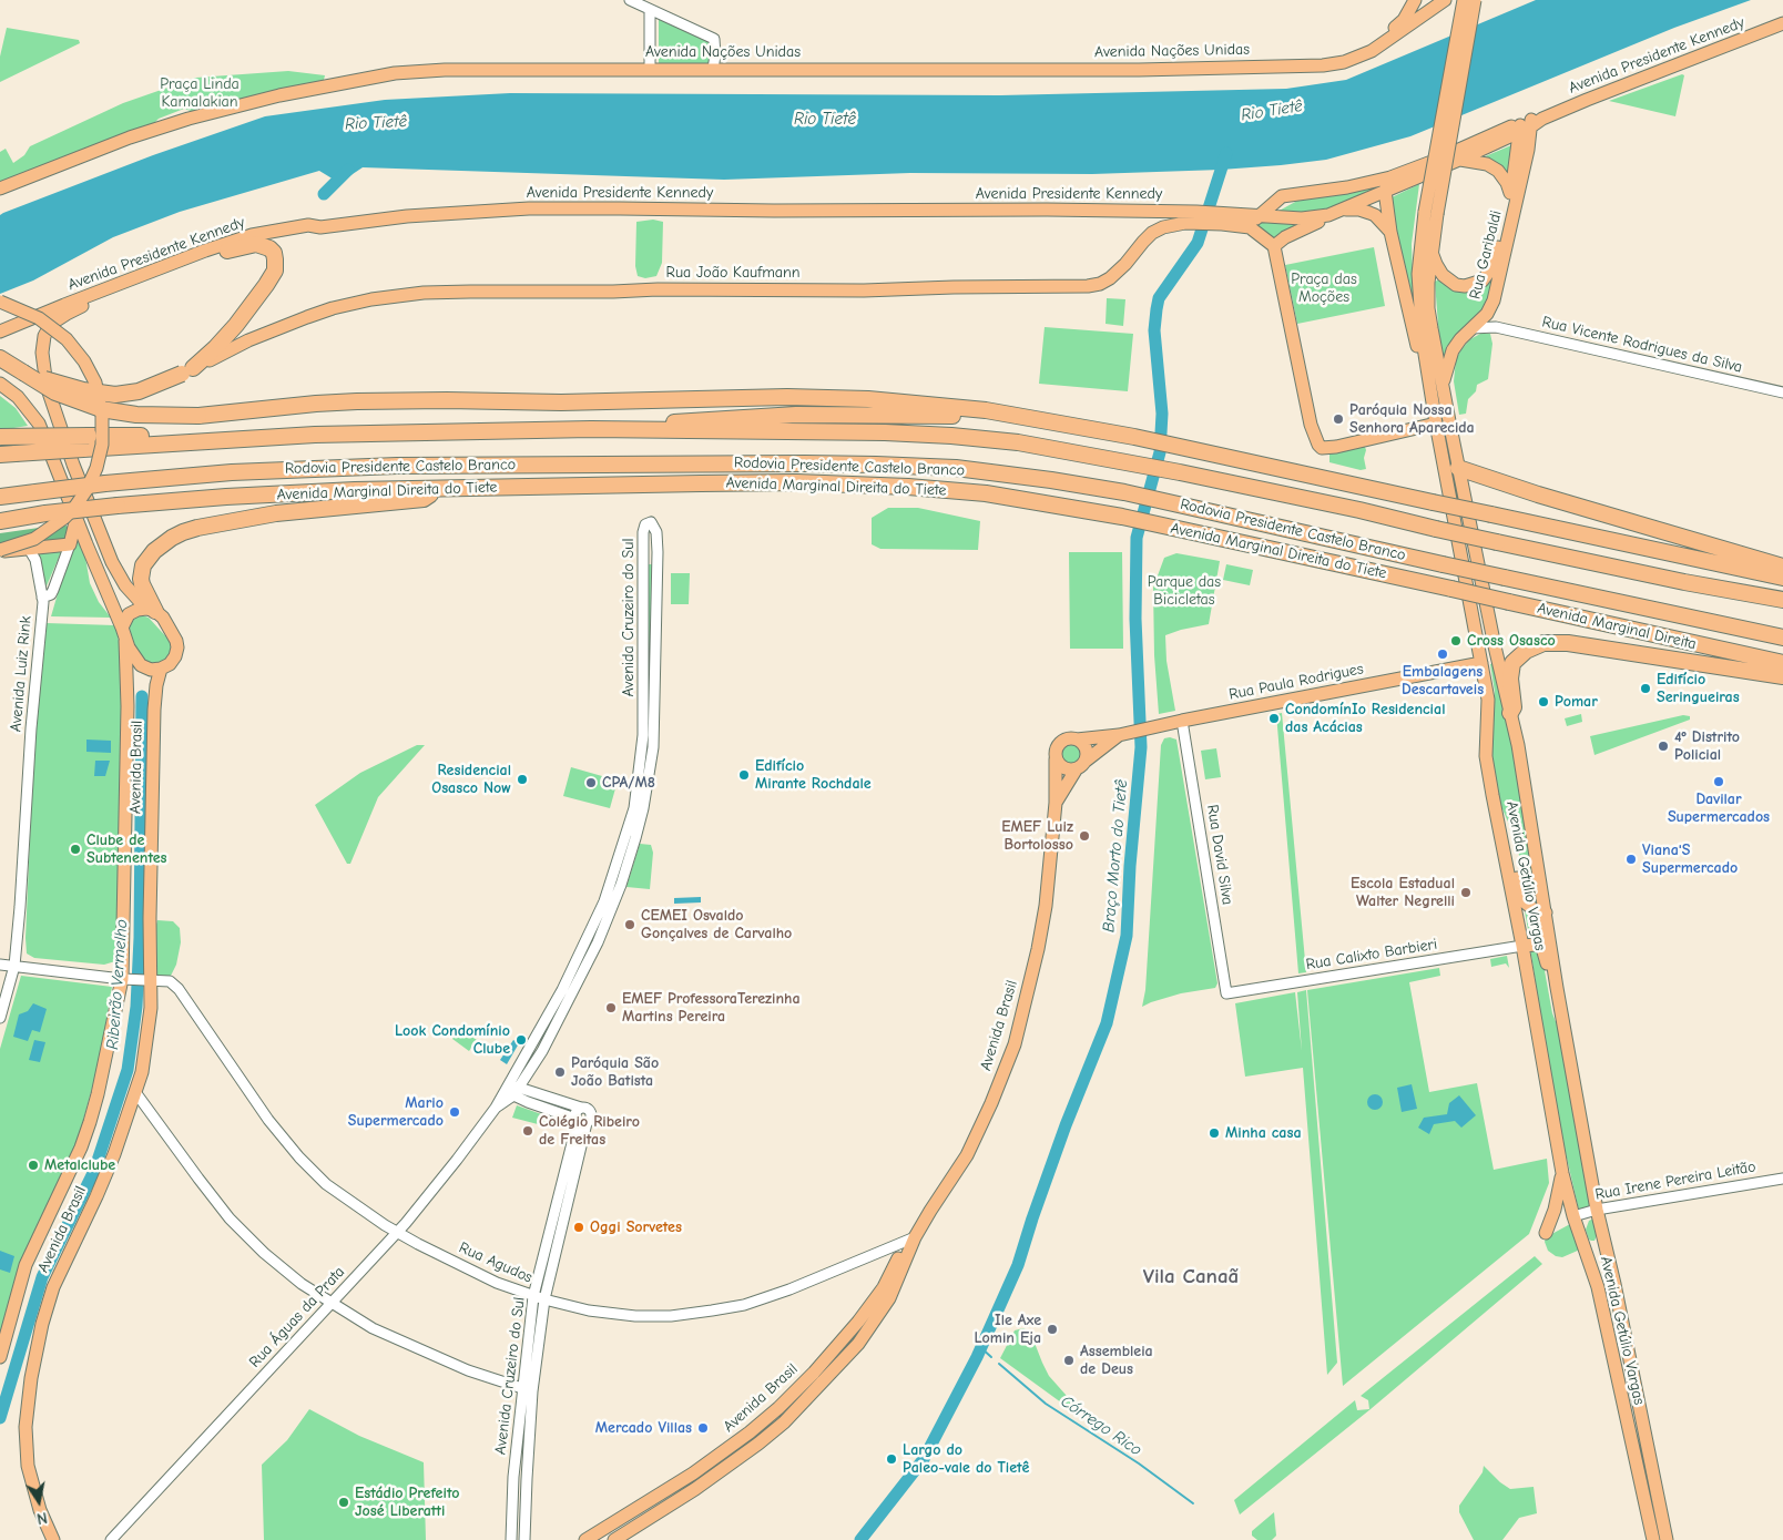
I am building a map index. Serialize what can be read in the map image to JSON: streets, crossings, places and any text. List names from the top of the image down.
{
  "streets": {
    "highway": ["Rodovia Presidente Castelo Branco", "Avenida Marginal Direita do Tiete", "Avenida Marginal Direita"],
    "main road": [
      "Avenida Nações Unidas",
      "Avenida Presidente Kennedy",
      "Rua Garibaldi",
      "Rua João Kaufmann",
      "Rua Paula Rodrigues",
      "Avenida Brasil",
      "Avenida Getúlio Vargas"
    ],
    "street": [
      "Rua Vicente Rodrigues da Silva",
      "Avenida Cruzeiro do Sul",
      "Avenida Luiz Rink",
      "Rua David Silva",
      "Rua Calixto Barbieri",
      "Rua Irene Pereira Leitão",
      "Rua Agudos",
      "Rua Águas da Prata"
    ]
  },
  "crossings": [
    ["Avenida Presidente Kennedy", "Rua Garibaldi"],
    ["Avenida Presidente Kennedy", "Rua João Kaufmann"],
    ["Avenida Presidente Kennedy", "Avenida Brasil"],
    ["Rua Garibaldi", "Rua Vicente Rodrigues da Silva"],
    ["Rua Garibaldi", "Avenida Getúlio Vargas"],
    ["Avenida Marginal Direita do Tiete", "Avenida Marginal Direita"],
    ["Avenida Cruzeiro do Sul", "Rua Agudos"],
    ["Rua Paula Rodrigues", "Avenida Brasil"],
    ["Rua Paula Rodrigues", "Rua David Silva"],
    ["Rua Paula Rodrigues", "Avenida Getúlio Vargas"],
    ["Avenida Brasil", "Rua Agudos"],
    ["Rua David Silva", "Rua Calixto Barbieri"],
    ["Avenida Getúlio Vargas", "Rua Calixto Barbieri"],
    ["Avenida Getúlio Vargas", "Rua Irene Pereira Leitão"],
    ["Rua Agudos", "Rua Águas da Prata"]
  ],
  "districts": ["Vila Canaã"],
  "water": [
    "Rio Tietê",
    "Braço Morto do Tietê",
    "Ribeirão Vermelho",
    "Córrego Rico"
  ],
  "parks": ["Praça Linda Kamalakian", "Praça das Moções", "Parque das Bicicletas"],
  "places": [
    "Paróquia Nossa Senhora Aparecida",
    "Cross Osasco",
    "Embalagens Descartaveis",
    "Edifício Seringueiras",
    "Pomar",
    "CondomínIo Residencial das Acácias",
    "4º Distrito Policial",
    "Edifício Mirante Rochdale",
    "Residencial Osasco Now",
    "Davilar Supermercados",
    "CPA/M8",
    "EMEF Luiz Bortolosso",
    "Clube de Subtenentes",
    "Viana'S Supermercado",
    "Escola Estadual Walter Negrelli",
    "CEMEI Osvaldo Gonçalves de Carvalho",
    "EMEF ProfessoraTerezinha Martins Pereira",
    "Look Condomínio Clube",
    "Paróquia São João Batista",
    "Mario Supermercado",
    "Colégio Ribeiro de Freitas",
    "Minha casa",
    "Metalclube",
    "Oggi Sorvetes",
    "Ile Axe Lomin Eja",
    "Assembleia de Deus",
    "Mercado Villas",
    "Largo do Paleo-vale do Tietê",
    "Estádio Prefeito José Liberatti"
  ],
  "north": "bottom"
}
